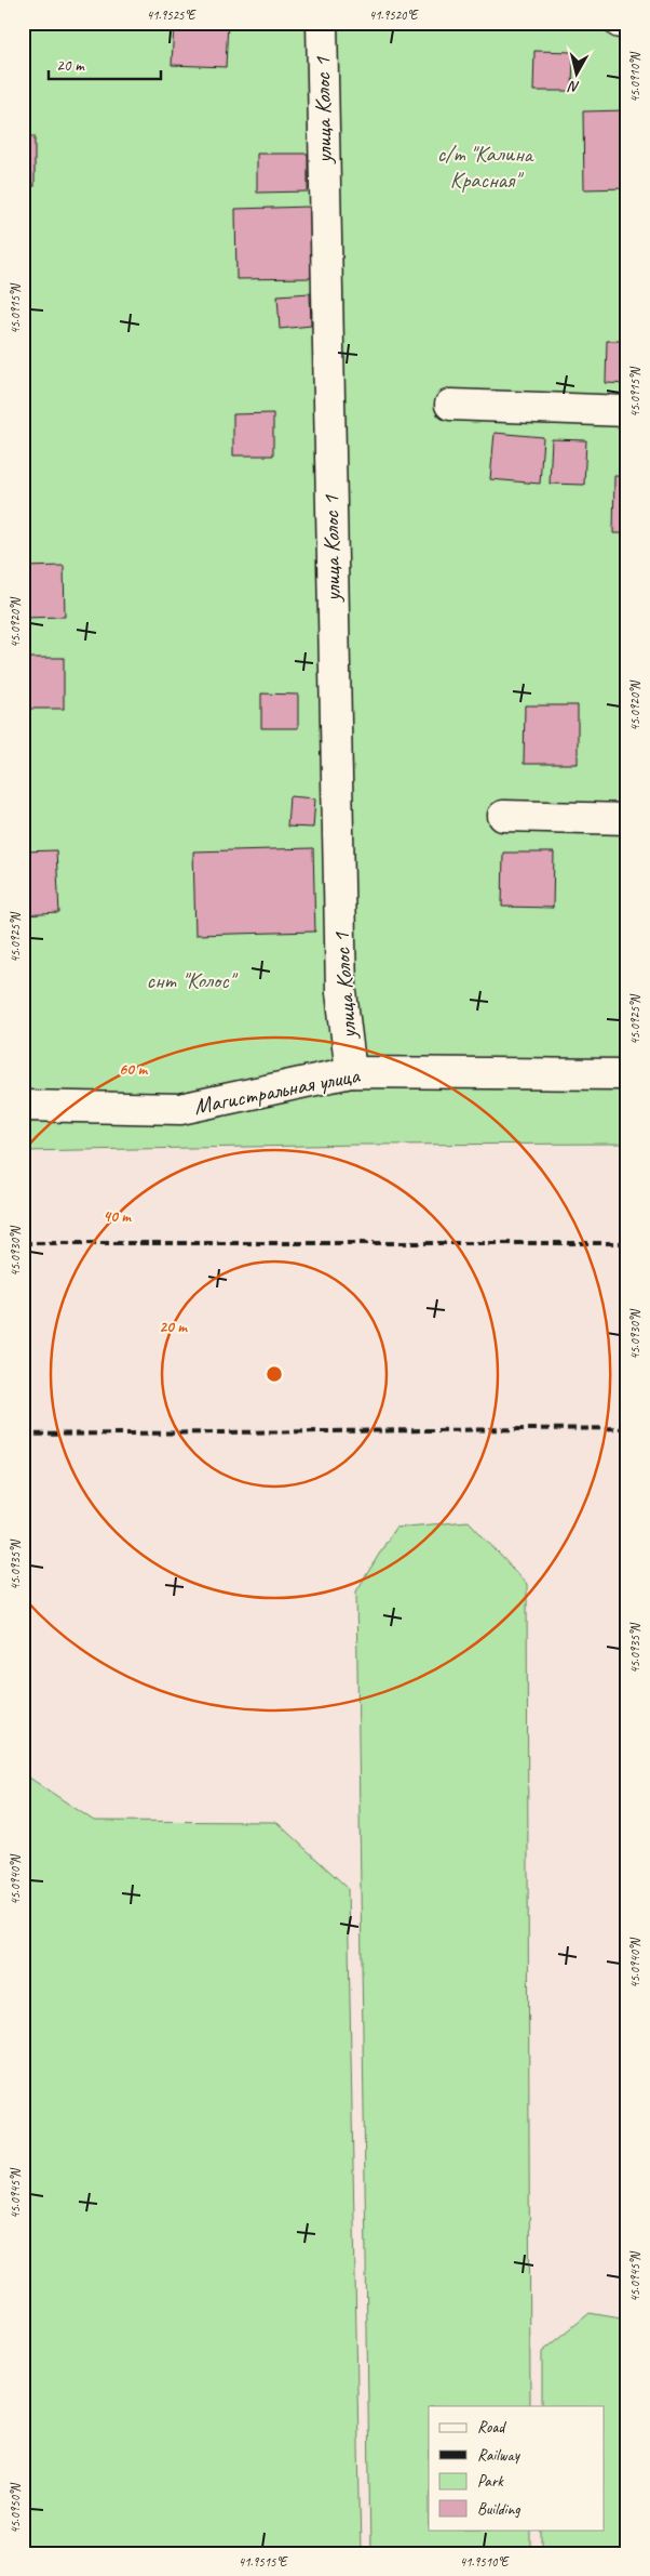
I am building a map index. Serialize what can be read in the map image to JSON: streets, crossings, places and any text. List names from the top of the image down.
{
  "streets": {
    "street": ["улица Колос 1", "Магистральная улица"]
  },
  "crossings": [
    ["улица Колос 1", "Магистральная улица"]
  ],
  "parks": ["с/т \"Калина Красная\"", "снт \"Колос\""],
  "legend": [
    "Road",
    "Railway",
    "Park",
    "Building"
  ],
  "scale_bar": "20 m",
  "north": "bottom",
  "coordinates": [
    "41.9525°E",
    "41.9520°E",
    "45.0910°N",
    "45.0915°N",
    "45.0920°N",
    "45.0925°N",
    "45.0930°N",
    "45.0935°N",
    "45.0940°N",
    "45.0945°N",
    "45.0950°N",
    "41.9515°E",
    "41.9510°E"
  ],
  "rings": ["60 m", "40 m", "20 m"]
}
